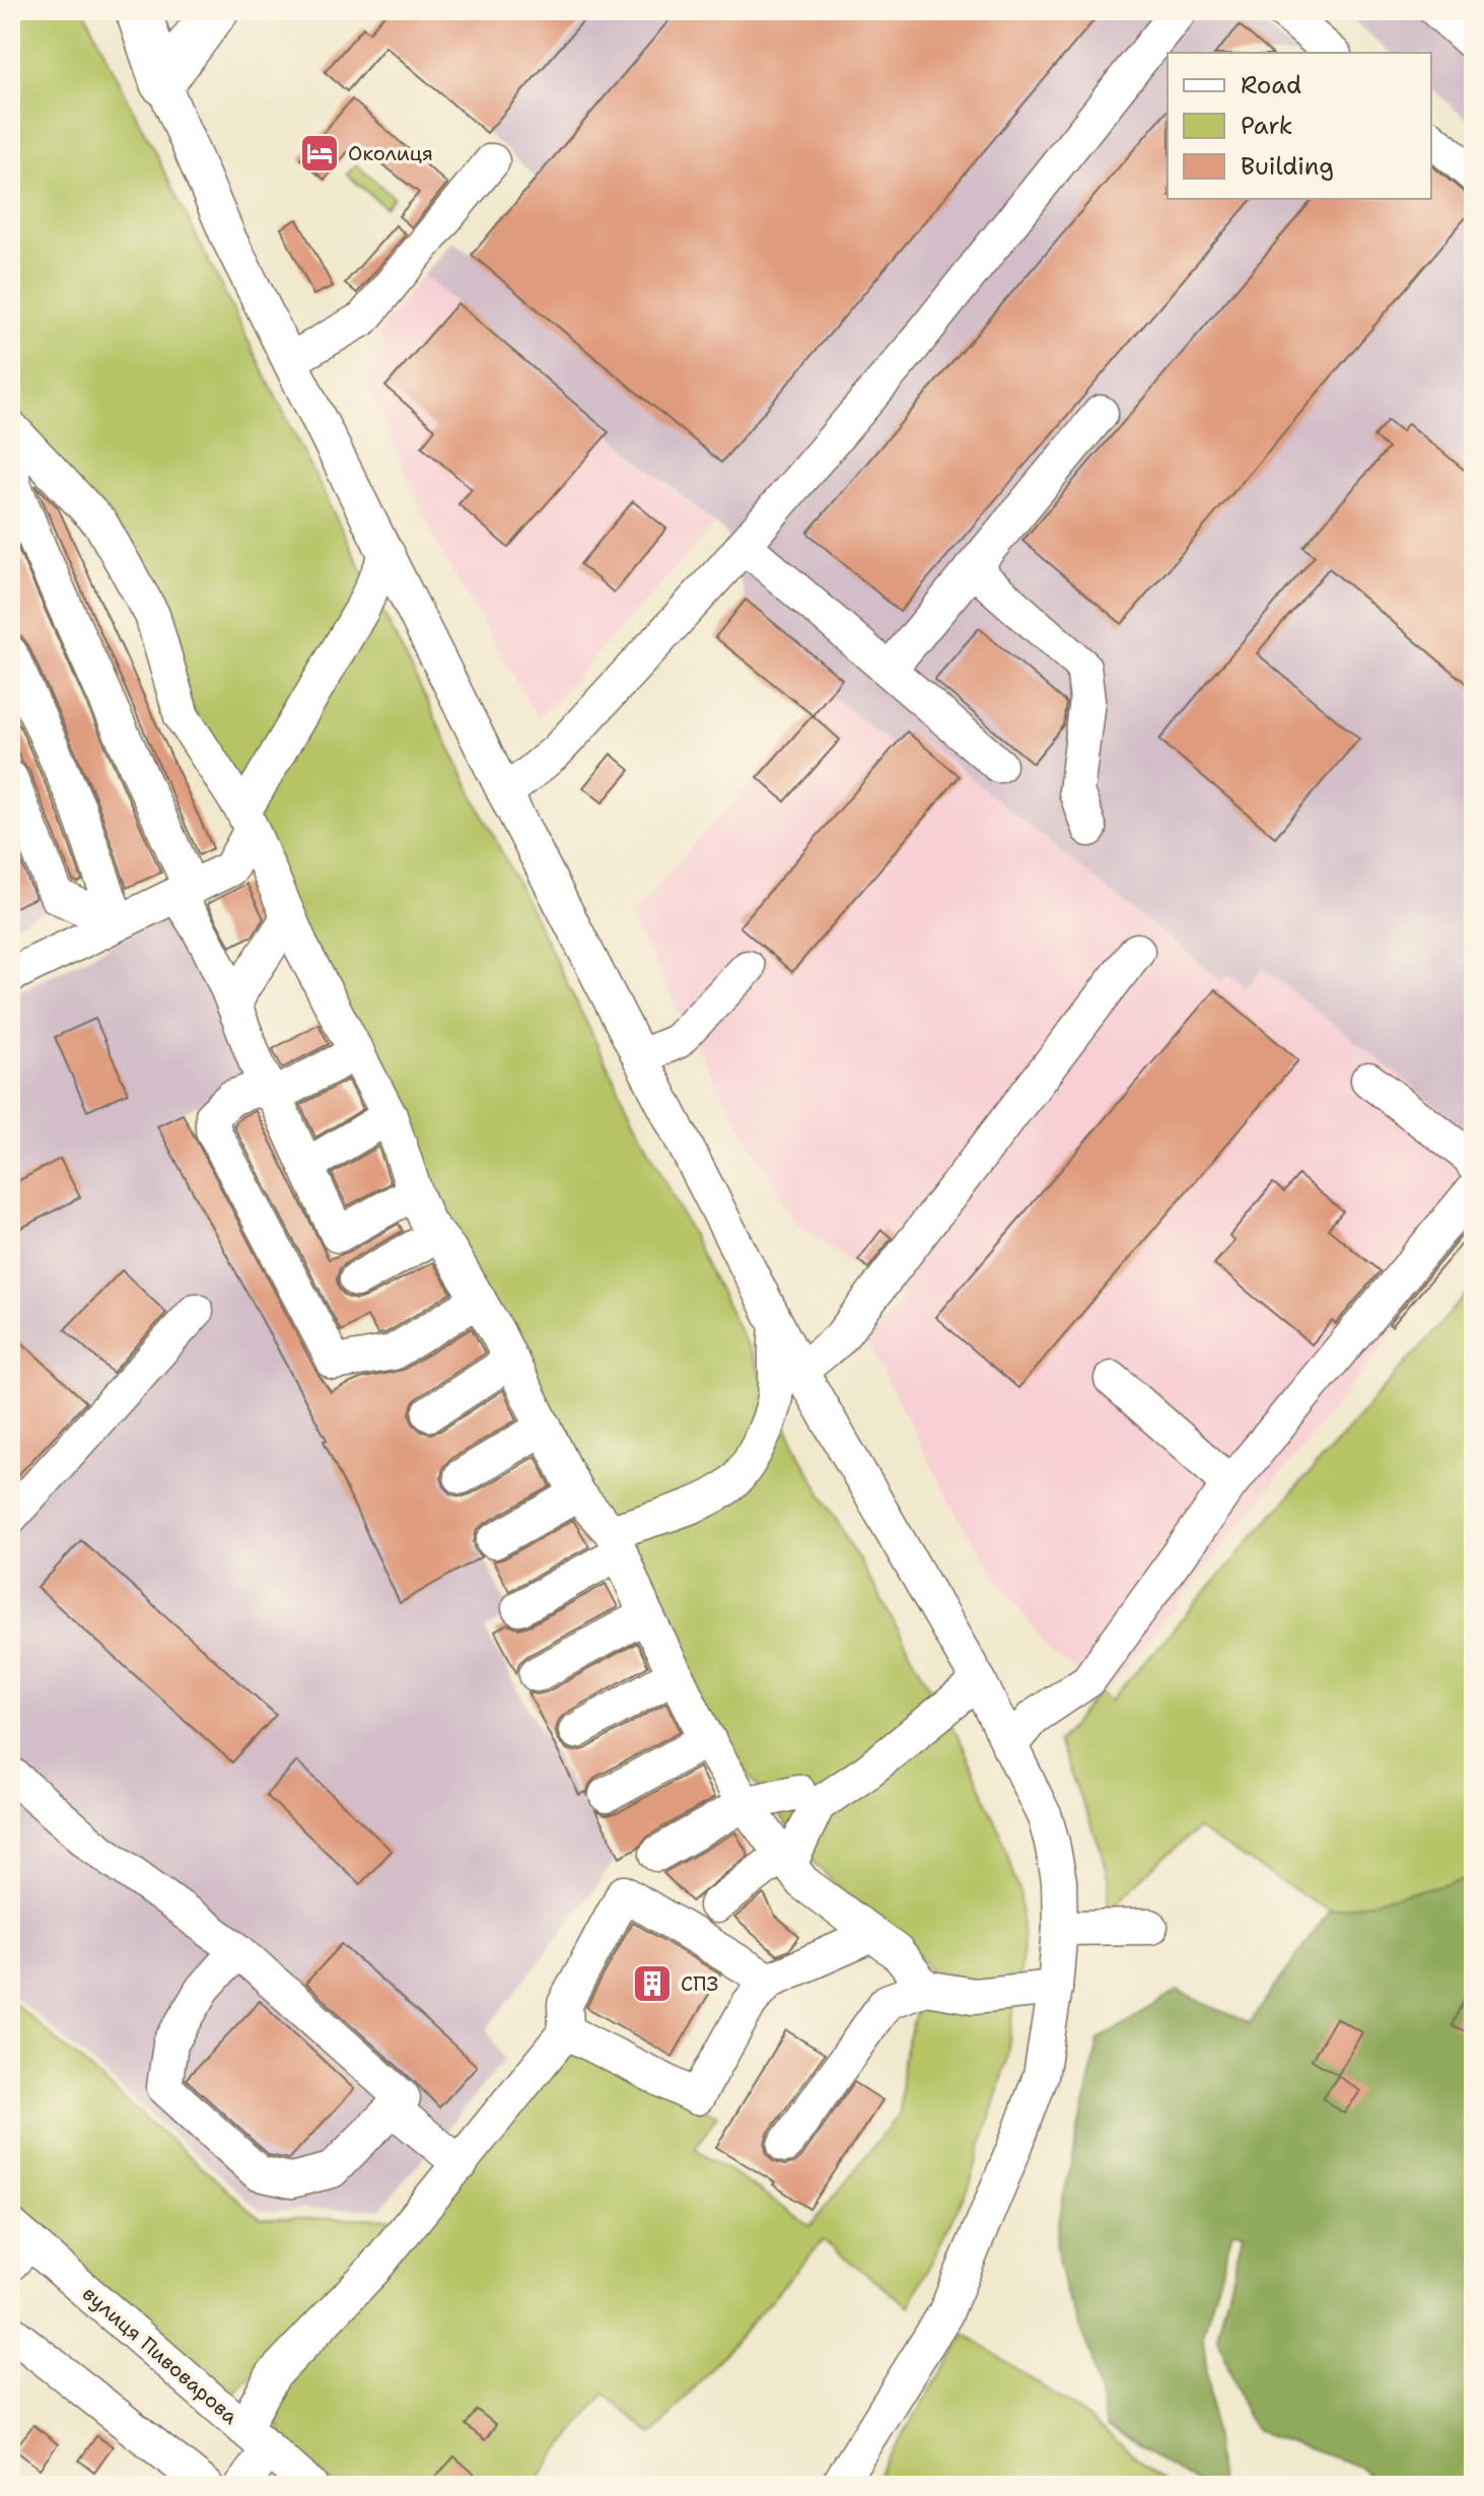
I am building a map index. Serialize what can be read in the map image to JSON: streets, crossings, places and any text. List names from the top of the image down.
{
  "streets": {
    "street": ["вулиця Пивоварова"]
  },
  "places": {
    "hotel": ["Околиця"],
    "building": ["СПЗ"]
  },
  "legend": ["Road", "Park", "Building"]
}
